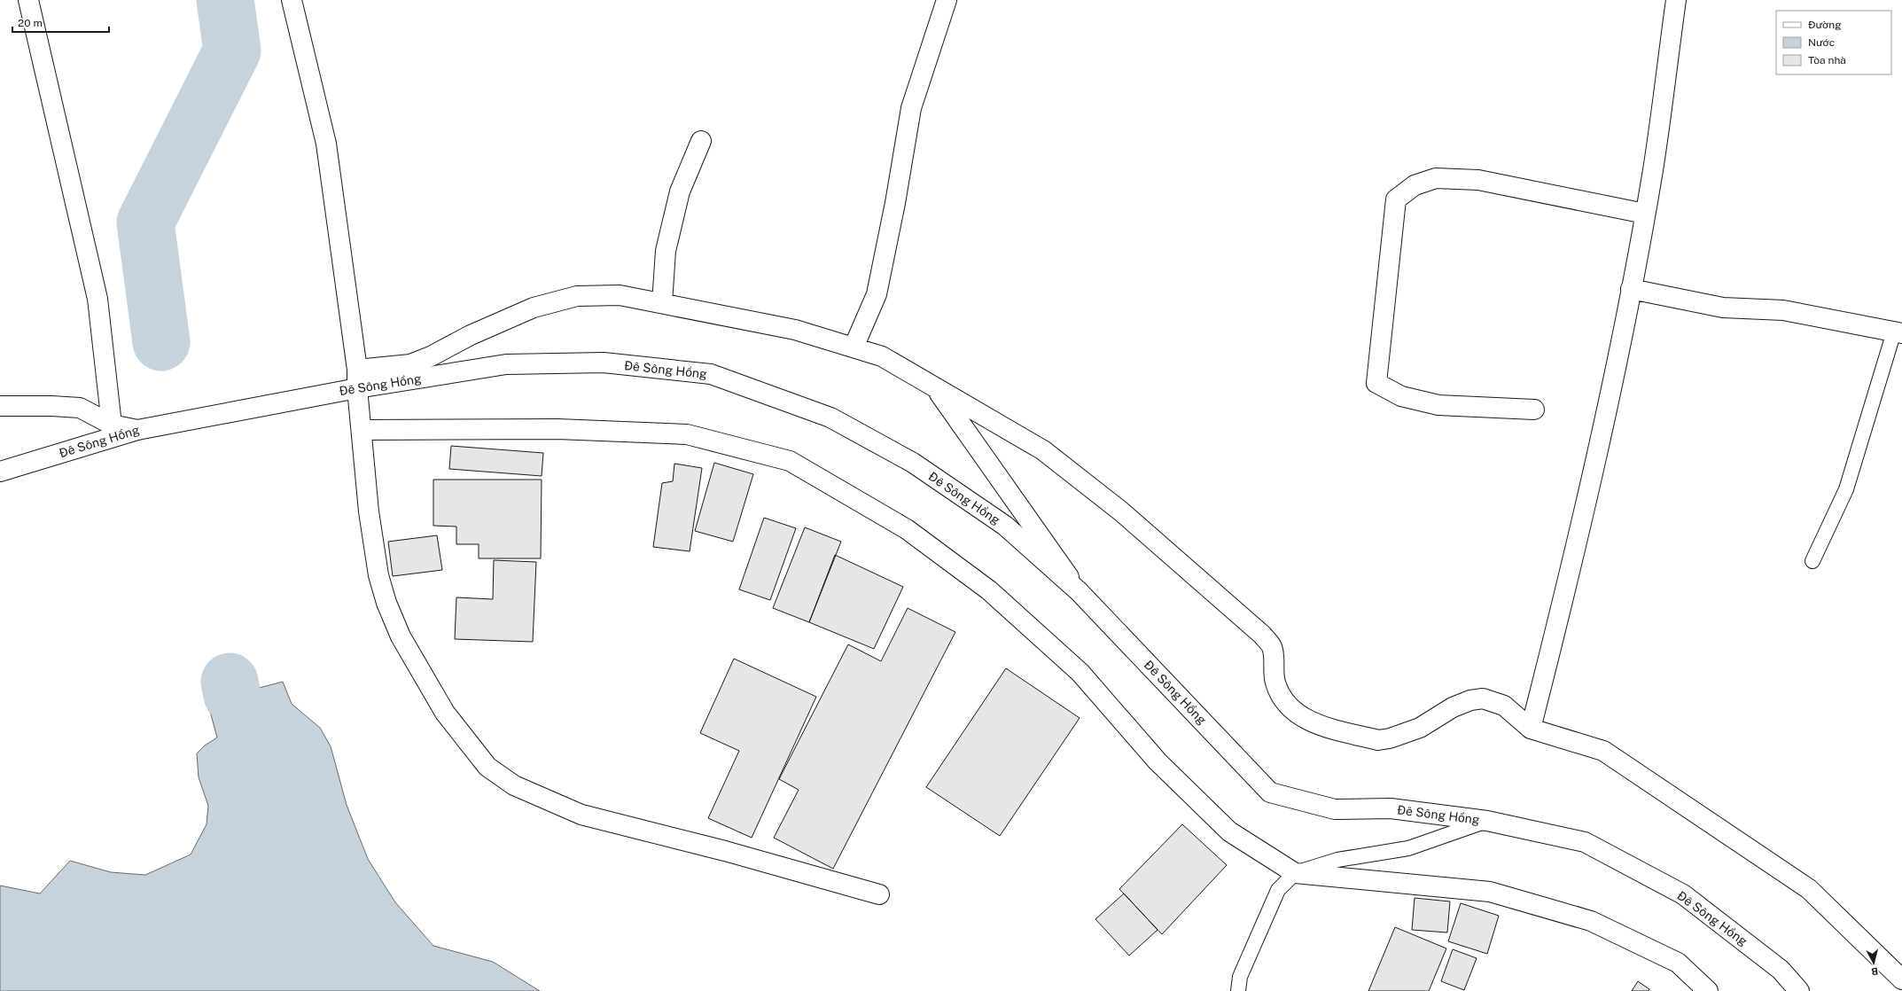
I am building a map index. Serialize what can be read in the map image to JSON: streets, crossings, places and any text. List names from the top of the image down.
{
  "streets": {
    "street": ["Đê Sông Hồng"]
  },
  "legend": ["Đường", "Nước", "Tòa nhà"],
  "scale_bar": "20 m",
  "north": "bottom"
}
